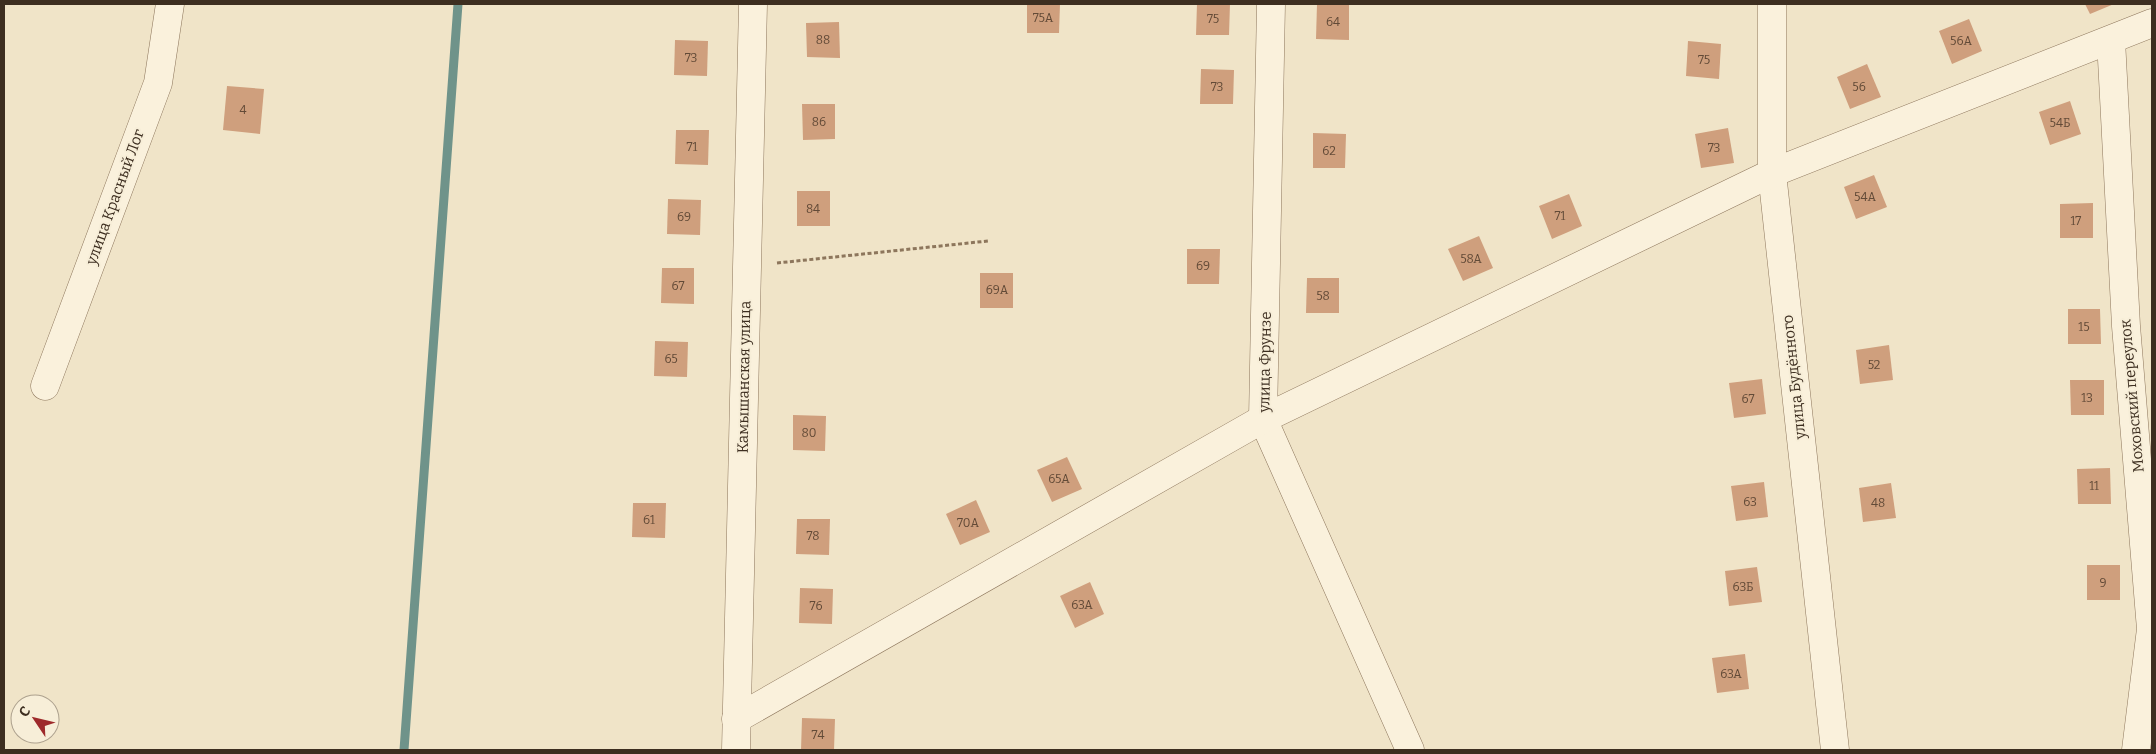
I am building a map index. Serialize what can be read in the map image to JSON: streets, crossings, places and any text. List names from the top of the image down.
{
  "streets": {
    "street": [
      "улица Красный Лог",
      "улица Фрунзе",
      "Камышанская улица",
      "улица Будённого",
      "Моховский переулок"
    ]
  },
  "house_numbers": [
    "75А",
    "75",
    "64",
    "88",
    "56А",
    "73",
    "75",
    "73",
    "56",
    "4",
    "86",
    "54Б",
    "71",
    "73",
    "62",
    "54А",
    "84",
    "71",
    "69",
    "17",
    "58А",
    "69",
    "67",
    "69А",
    "58",
    "15",
    "65",
    "52",
    "13",
    "67",
    "80",
    "65А",
    "11",
    "63",
    "48",
    "61",
    "70А",
    "78",
    "9",
    "63Б",
    "63А",
    "76",
    "63А",
    "74"
  ],
  "north": "top left"
}
